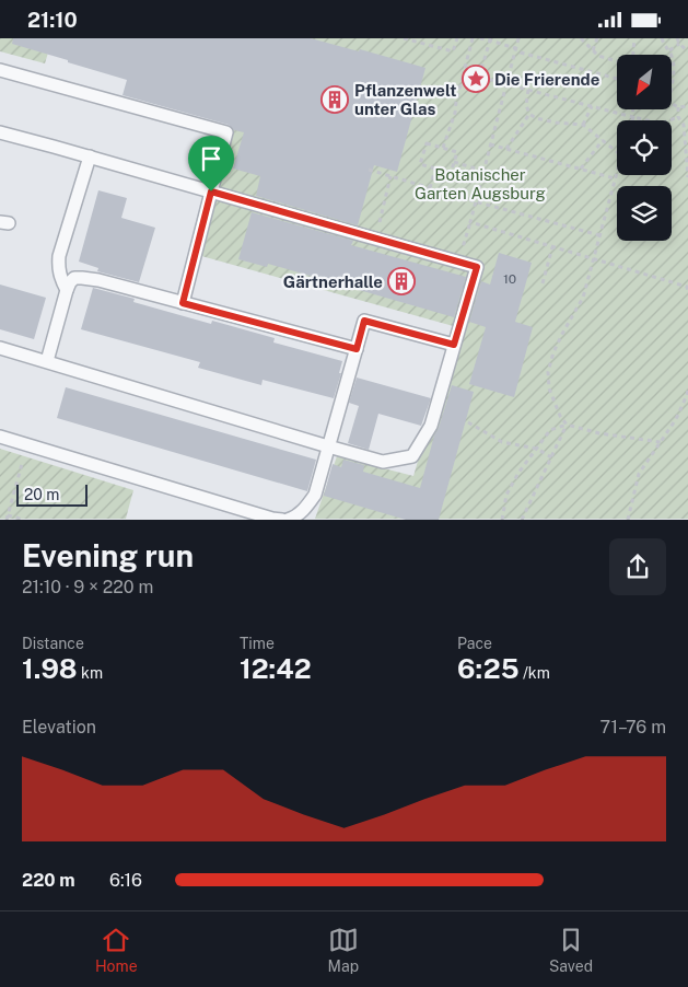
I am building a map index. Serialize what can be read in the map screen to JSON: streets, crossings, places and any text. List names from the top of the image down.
{
  "parks": ["Botanischer Garten Augsburg"],
  "places": {
    "place": ["Die Frierende"],
    "building": ["Pflanzenwelt unter Glas", "Gärtnerhalle"]
  },
  "house_numbers": ["10"],
  "scale_bar": "20 m",
  "north": "bottom left",
  "page": {
    "status": "21:10",
    "scale": "20 m",
    "heading": ["Evening run", "21:10 · 9 × 220 m"],
    "stats": [
      ["Distance", "1.98 km"],
      ["Time", "12:42"],
      ["Pace", "6:25 /km"]
    ],
    "chart": ["Elevation", "71–76 m"],
    "list": [
      {
        "name": "220 m",
        "note": "6:16"
      }
    ],
    "tabs": ["Home", "Map", "Saved"]
  }
}
